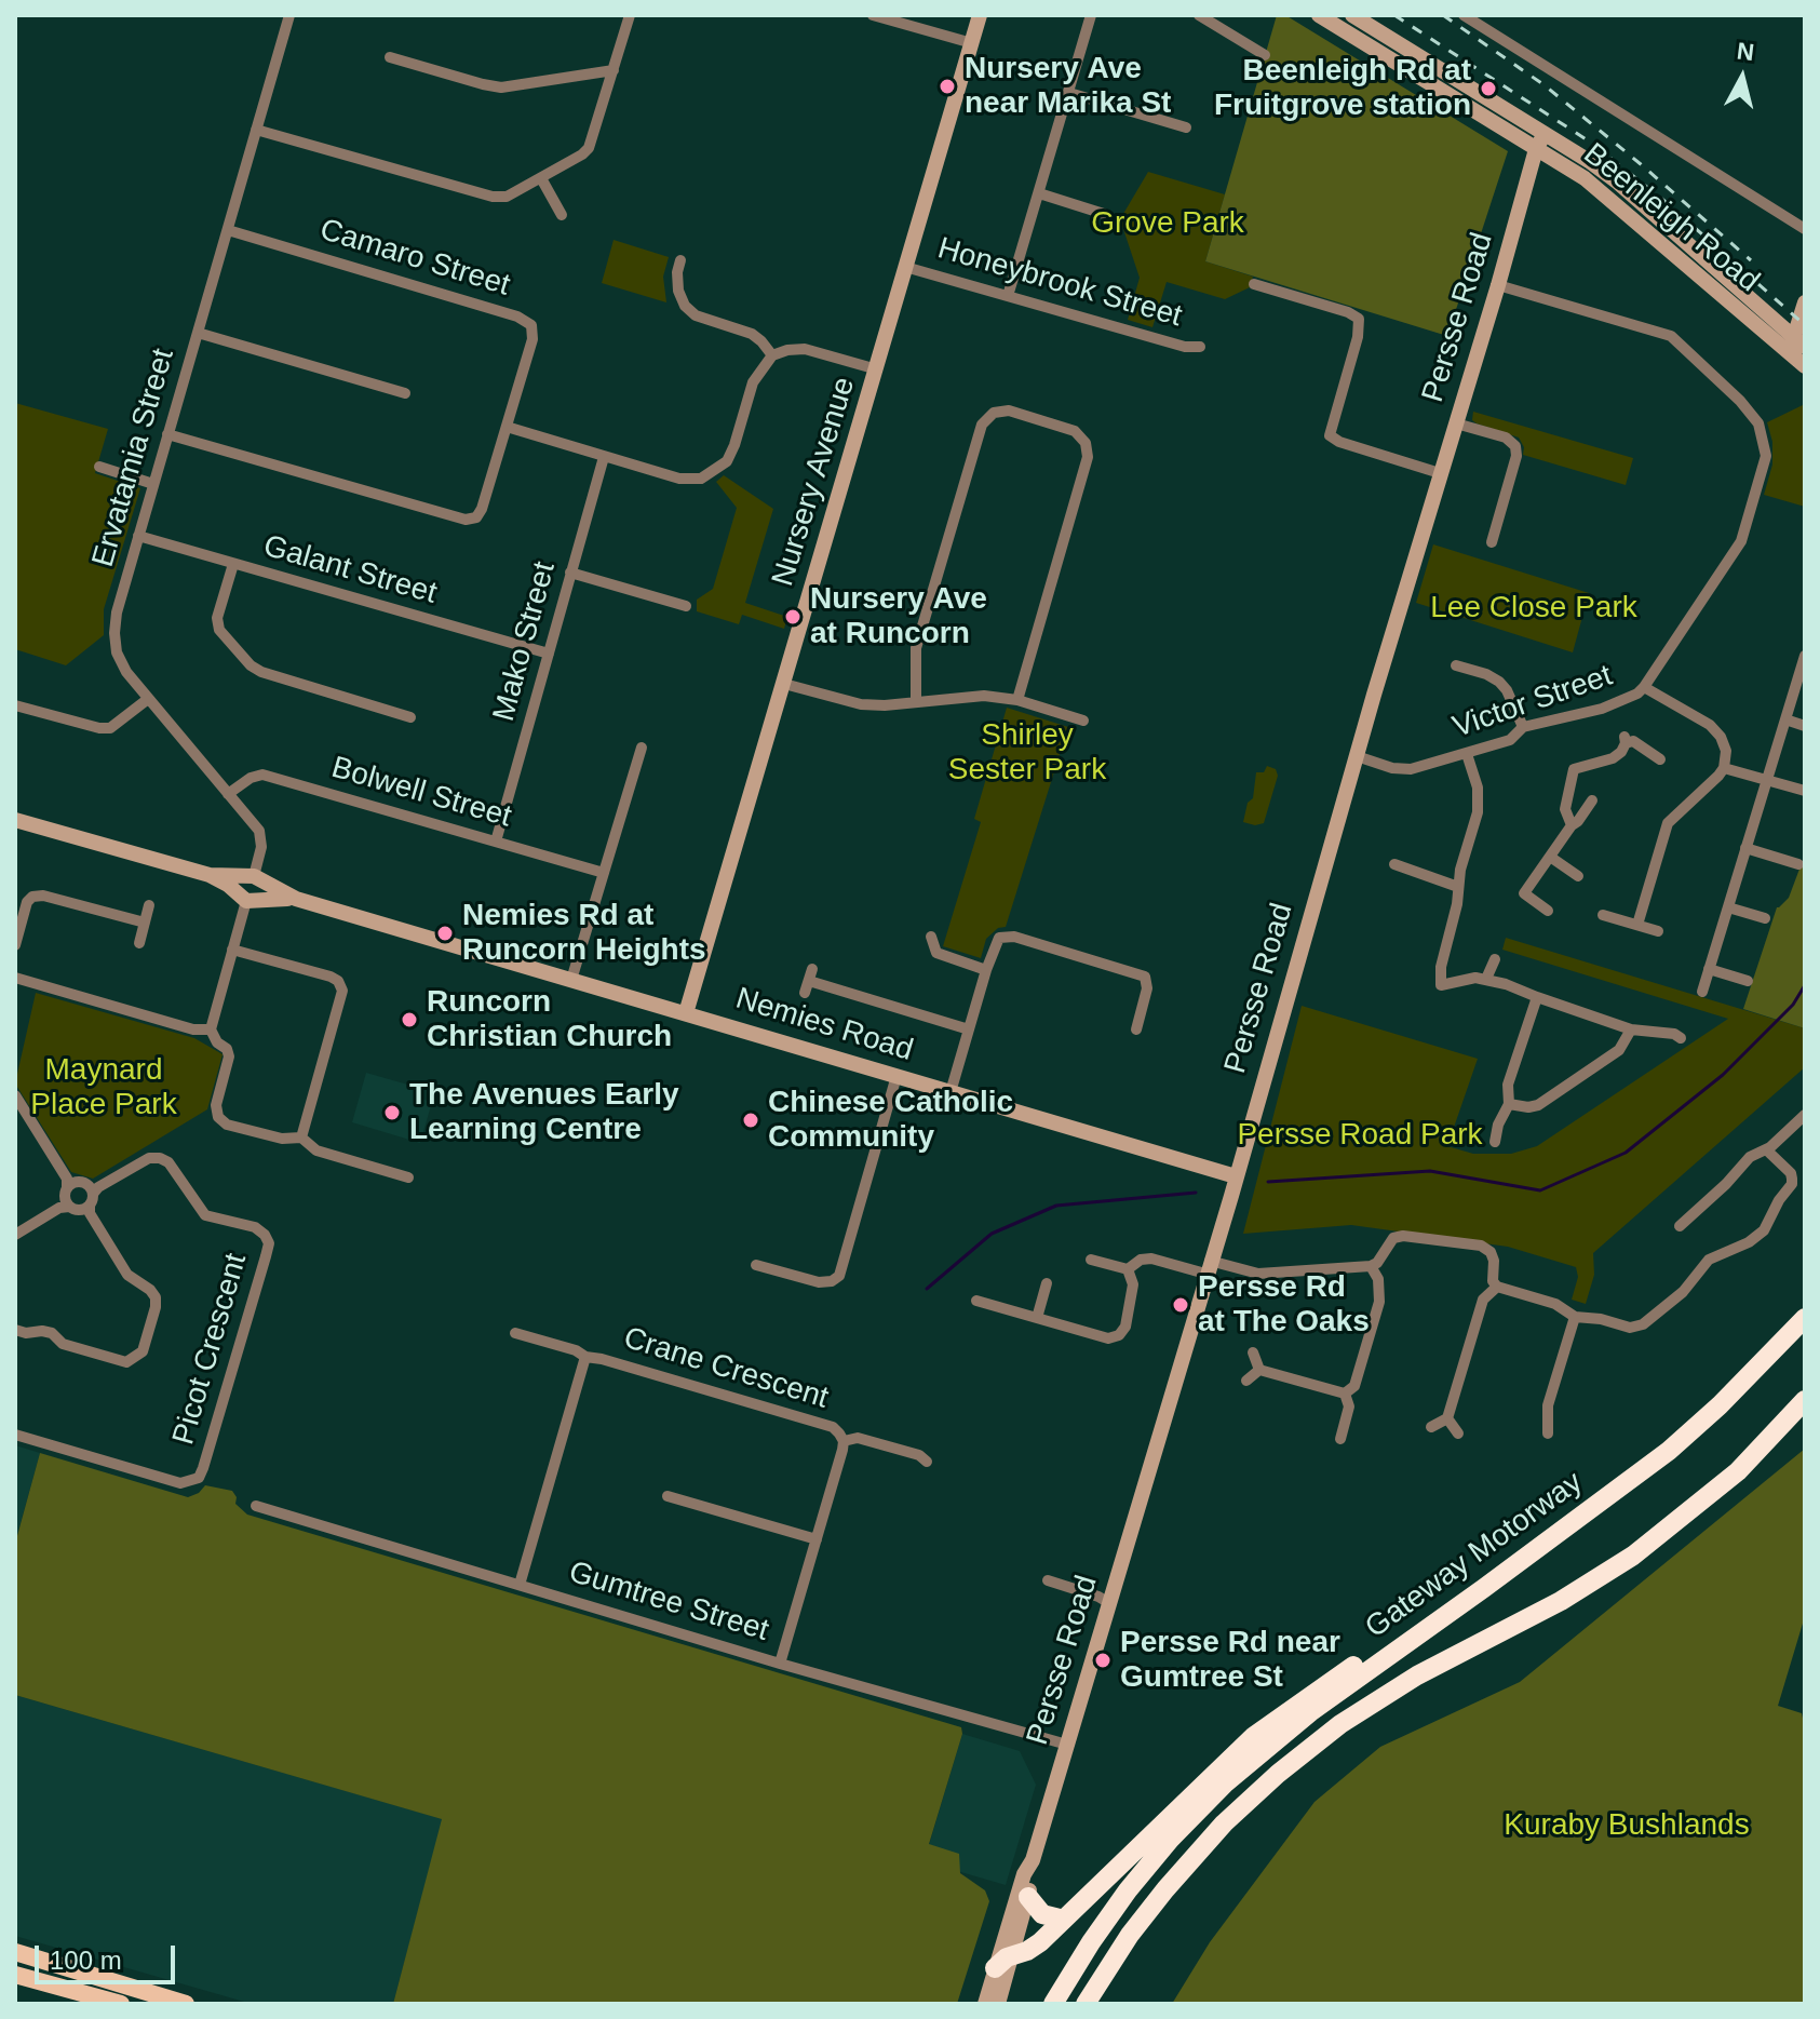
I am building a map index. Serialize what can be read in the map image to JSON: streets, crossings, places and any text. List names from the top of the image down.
{
  "streets": {
    "highway": ["Gateway Motorway"],
    "street": [
      "Beenleigh Road",
      "Camaro Street",
      "Honeybrook Street",
      "Persse Road",
      "Ervatamia Street",
      "Nursery Avenue",
      "Galant Street",
      "Mako Street",
      "Victor Street",
      "Bolwell Street",
      "Nemies Road",
      "Picot Crescent",
      "Crane Crescent",
      "Gumtree Street"
    ]
  },
  "crossings": [
    ["Beenleigh Road", "Persse Road"],
    ["Camaro Street", "Ervatamia Street"],
    ["Honeybrook Street", "Nursery Avenue"],
    ["Persse Road", "Victor Street"],
    ["Persse Road", "Nemies Road"],
    ["Persse Road", "Gumtree Street"],
    ["Ervatamia Street", "Galant Street"],
    ["Ervatamia Street", "Bolwell Street"],
    ["Ervatamia Street", "Nemies Road"],
    ["Nursery Avenue", "Nemies Road"],
    ["Galant Street", "Mako Street"],
    ["Mako Street", "Bolwell Street"],
    ["Crane Crescent", "Gumtree Street"]
  ],
  "parks": [
    "Grove Park",
    "Lee Close Park",
    "Shirley Sester Park",
    "Maynard Place Park",
    "Persse Road Park",
    "Kuraby Bushlands"
  ],
  "places": [
    "Nursery Ave near Marika St",
    "Beenleigh Rd at Fruitgrove station",
    "Nursery Ave at Runcorn",
    "Nemies Rd at Runcorn Heights",
    "Runcorn Christian Church",
    "The Avenues Early Learning Centre",
    "Chinese Catholic Community",
    "Persse Rd at The Oaks",
    "Persse Rd near Gumtree St"
  ],
  "scale_bar": "100 m",
  "north": "top"
}
